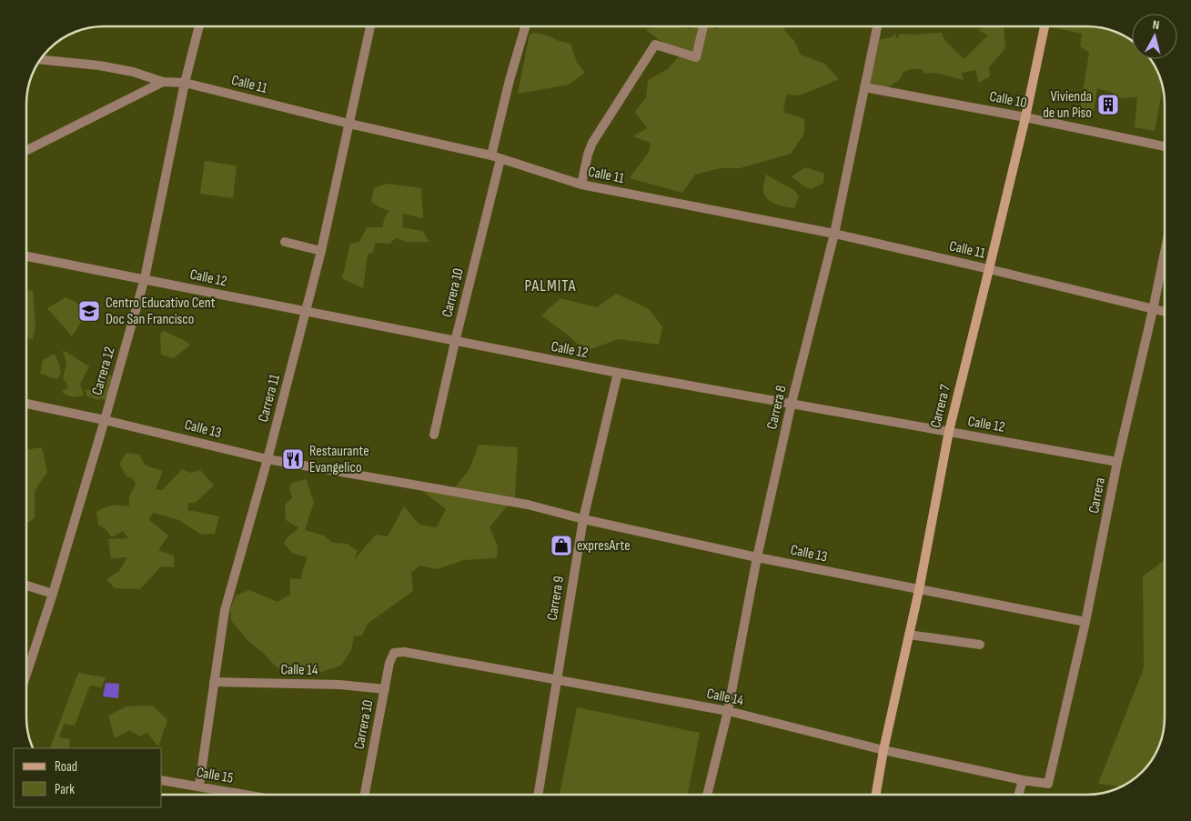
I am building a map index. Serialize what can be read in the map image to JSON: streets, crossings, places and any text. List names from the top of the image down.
{
  "streets": {
    "street": [
      "Calle 11",
      "Calle 10",
      "Calle 12",
      "Carrera 10",
      "Carrera 12",
      "Carrera 11",
      "Carrera 7",
      "Carrera 8",
      "Calle 13",
      "Carrera",
      "Carrera 9",
      "Calle 14",
      "Calle 15"
    ]
  },
  "crossings": [
    ["Calle 11", "Carrera 10"],
    ["Calle 11", "Carrera 12"],
    ["Calle 11", "Carrera 11"],
    ["Calle 11", "Carrera 7"],
    ["Calle 11", "Carrera 8"],
    ["Calle 11", "Carrera"],
    ["Calle 10", "Carrera 7"],
    ["Calle 10", "Carrera 8"],
    ["Calle 12", "Carrera 10"],
    ["Calle 12", "Carrera 12"],
    ["Calle 12", "Carrera 11"],
    ["Calle 12", "Carrera 7"],
    ["Calle 12", "Carrera 8"],
    ["Calle 12", "Carrera"],
    ["Calle 12", "Carrera 9"],
    ["Carrera 10", "Calle 14"],
    ["Carrera 12", "Calle 13"],
    ["Carrera 11", "Calle 13"],
    ["Carrera 11", "Calle 14"],
    ["Carrera 11", "Calle 15"],
    ["Carrera 7", "Calle 13"],
    ["Carrera 7", "Calle 14"],
    ["Carrera 8", "Calle 13"],
    ["Carrera 8", "Calle 14"],
    ["Calle 13", "Carrera"],
    ["Calle 13", "Carrera 9"],
    ["Carrera", "Calle 14"],
    ["Carrera 9", "Calle 14"]
  ],
  "districts": ["PALMITA"],
  "places": {
    "building": ["Vivienda de un Piso"],
    "school or university": ["Centro Educativo Cent Doc San Francisco"],
    "restaurant": ["Restaurante Evangelico"],
    "shop": ["expresArte"]
  },
  "legend": ["Road", "Park"],
  "north": "top"
}
